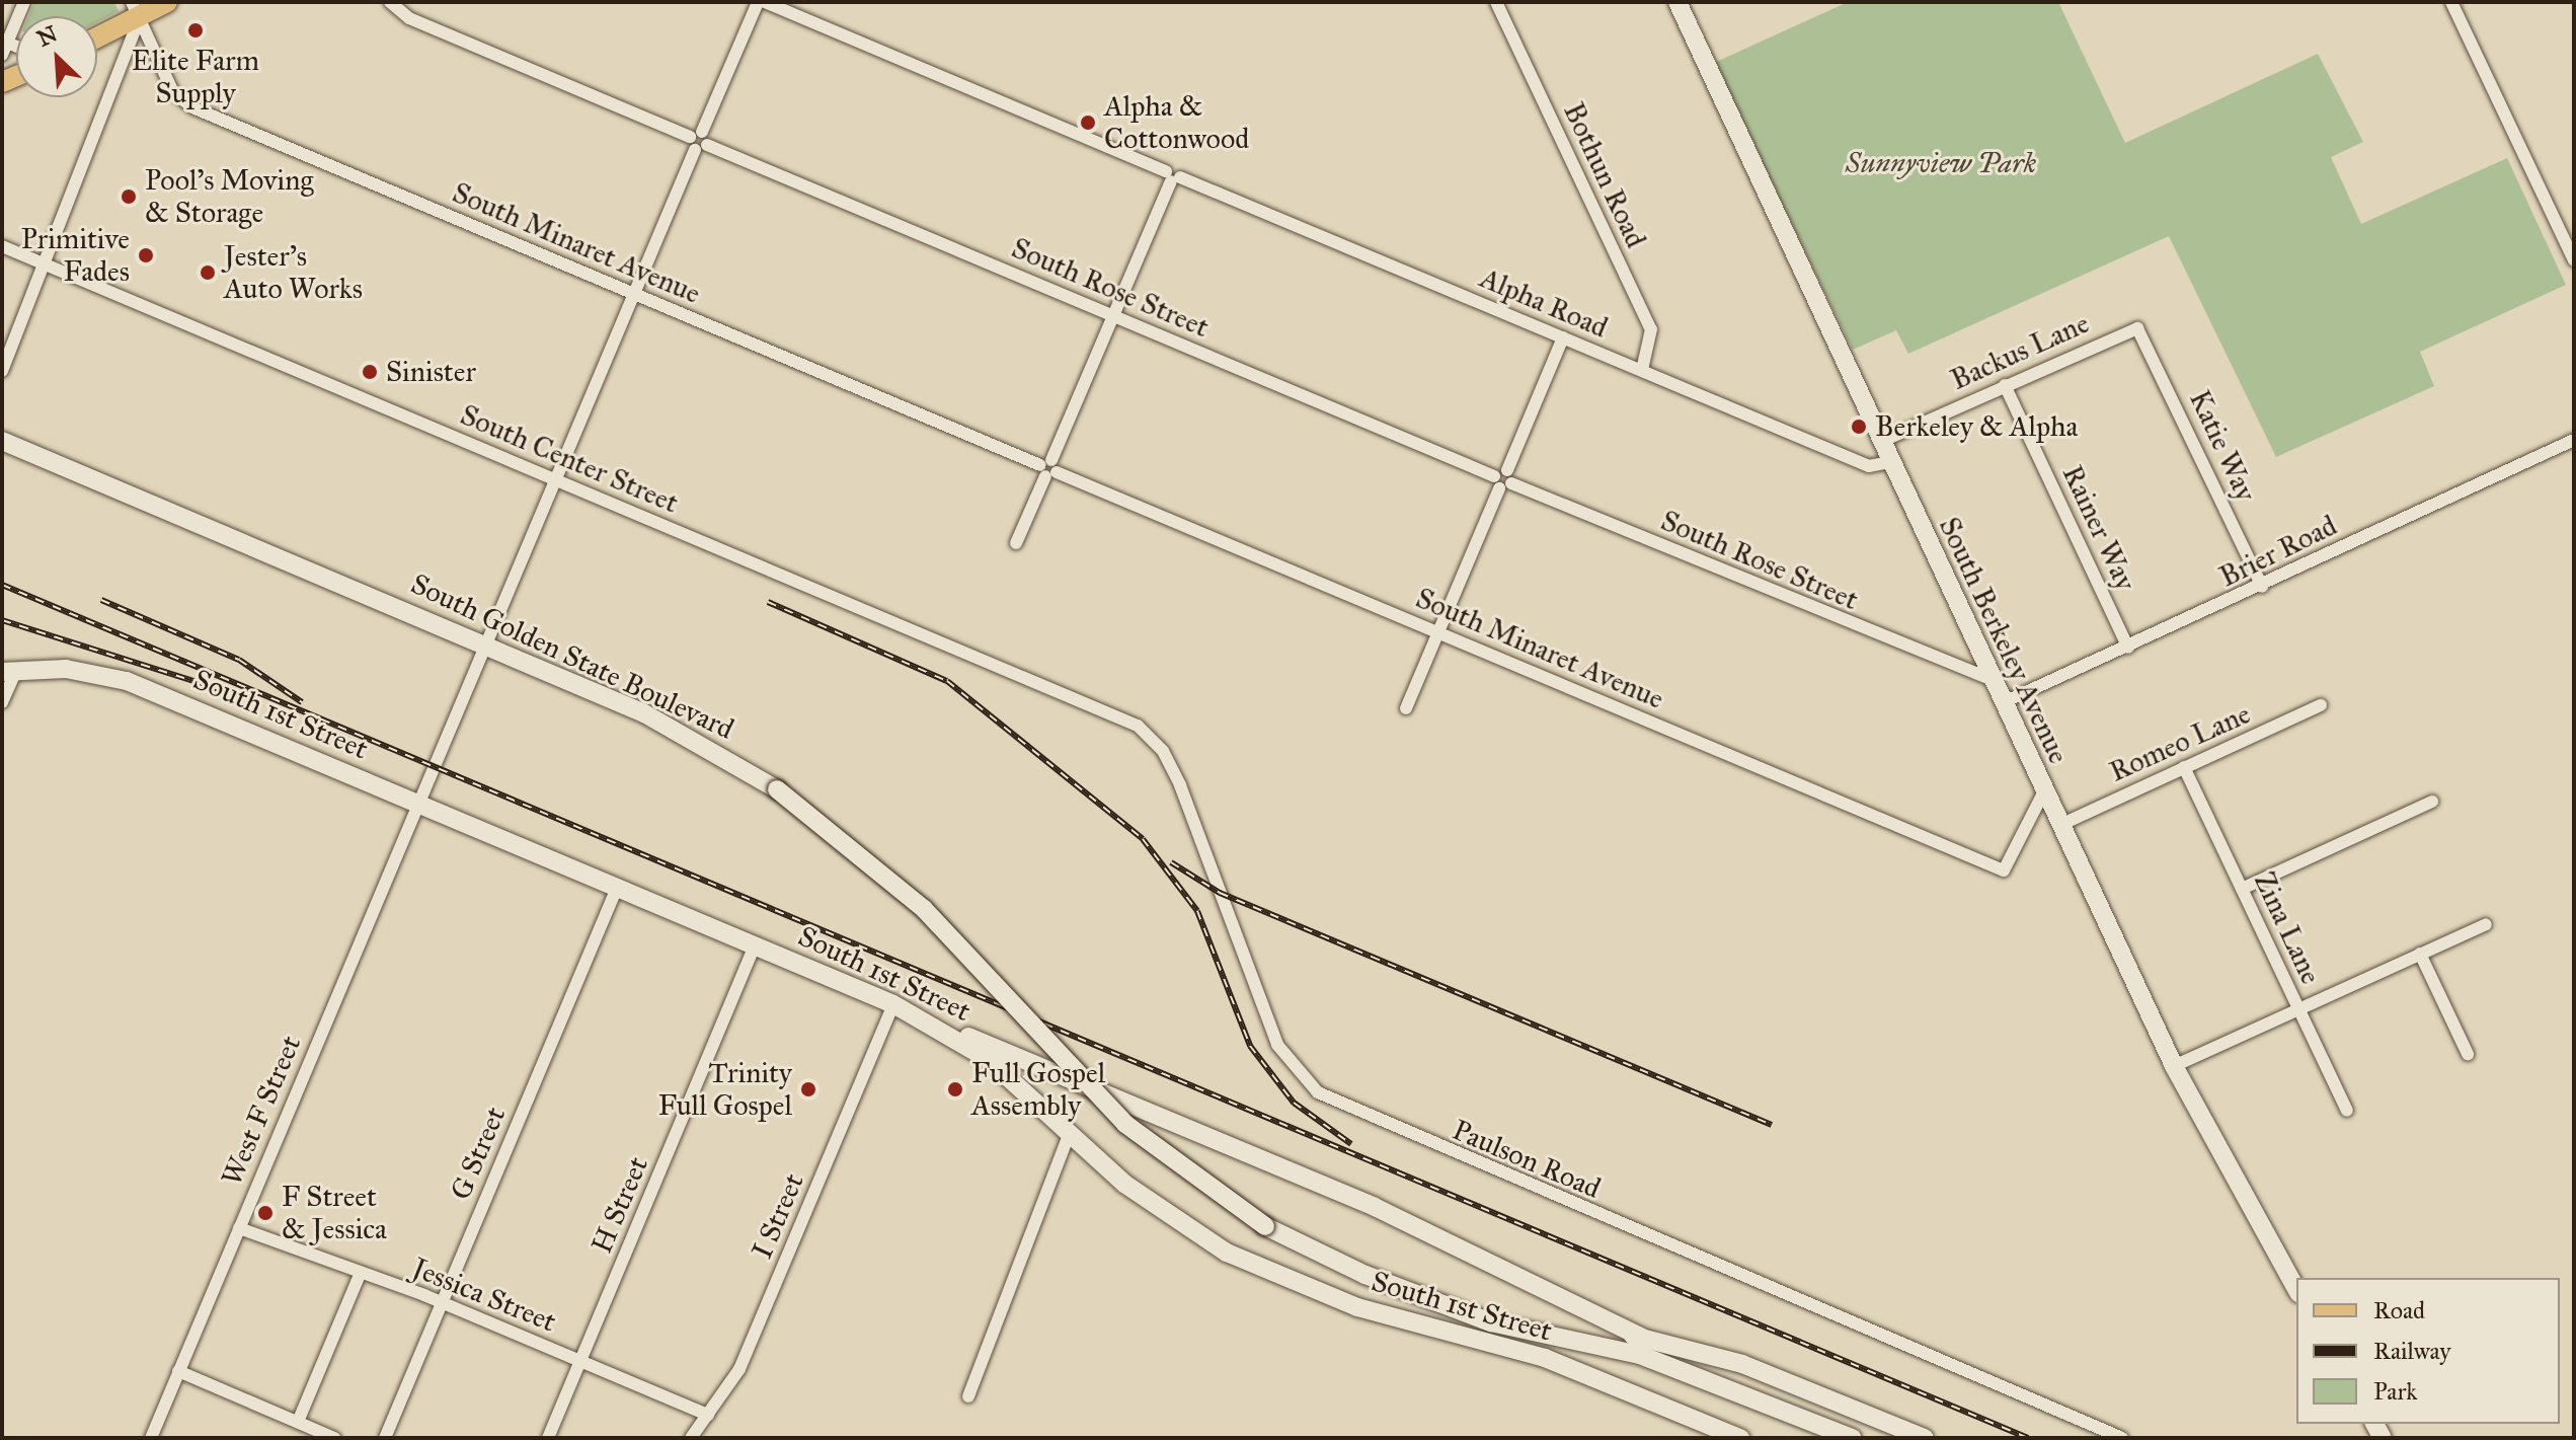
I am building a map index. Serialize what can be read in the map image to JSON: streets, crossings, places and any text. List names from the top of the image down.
{
  "streets": {
    "main road": ["South Berkeley Avenue", "South Golden State Boulevard", "South 1st Street"],
    "street": [
      "Bothun Road",
      "South Minaret Avenue",
      "South Rose Street",
      "Alpha Road",
      "Backus Lane",
      "Katie Way",
      "South Center Street",
      "Rainer Way",
      "Brier Road",
      "Romeo Lane",
      "Zina Lane",
      "West F Street",
      "G Street",
      "Paulson Road",
      "H Street",
      "I Street",
      "Jessica Street"
    ]
  },
  "crossings": [
    ["Bothun Road", "Alpha Road"],
    ["South Minaret Avenue", "South Berkeley Avenue"],
    ["South Minaret Avenue", "West F Street"],
    ["South Rose Street", "South Berkeley Avenue"],
    ["South Rose Street", "West F Street"],
    ["Alpha Road", "South Berkeley Avenue"],
    ["Backus Lane", "Katie Way"],
    ["Backus Lane", "Rainer Way"],
    ["Backus Lane", "South Berkeley Avenue"],
    ["Katie Way", "Brier Road"],
    ["South Center Street", "West F Street"],
    ["South Center Street", "Paulson Road"],
    ["Rainer Way", "Brier Road"],
    ["Brier Road", "South Berkeley Avenue"],
    ["South Berkeley Avenue", "Romeo Lane"],
    ["South Golden State Boulevard", "West F Street"],
    ["South 1st Street", "West F Street"],
    ["South 1st Street", "G Street"],
    ["South 1st Street", "H Street"],
    ["South 1st Street", "I Street"],
    ["Romeo Lane", "Zina Lane"],
    ["West F Street", "Jessica Street"],
    ["G Street", "Jessica Street"],
    ["H Street", "Jessica Street"],
    ["I Street", "Jessica Street"]
  ],
  "parks": ["Sunnyview Park"],
  "places": [
    "Elite Farm Supply",
    "Alpha & Cottonwood",
    "Pool's Moving & Storage",
    "Primitive Fades",
    "Jester's Auto Works",
    "Sinister",
    "Berkeley & Alpha",
    "Trinity Full Gospel",
    "Full Gospel Assembly",
    "F Street & Jessica"
  ],
  "legend": ["Road", "Railway", "Park"],
  "north": "top left"
}
